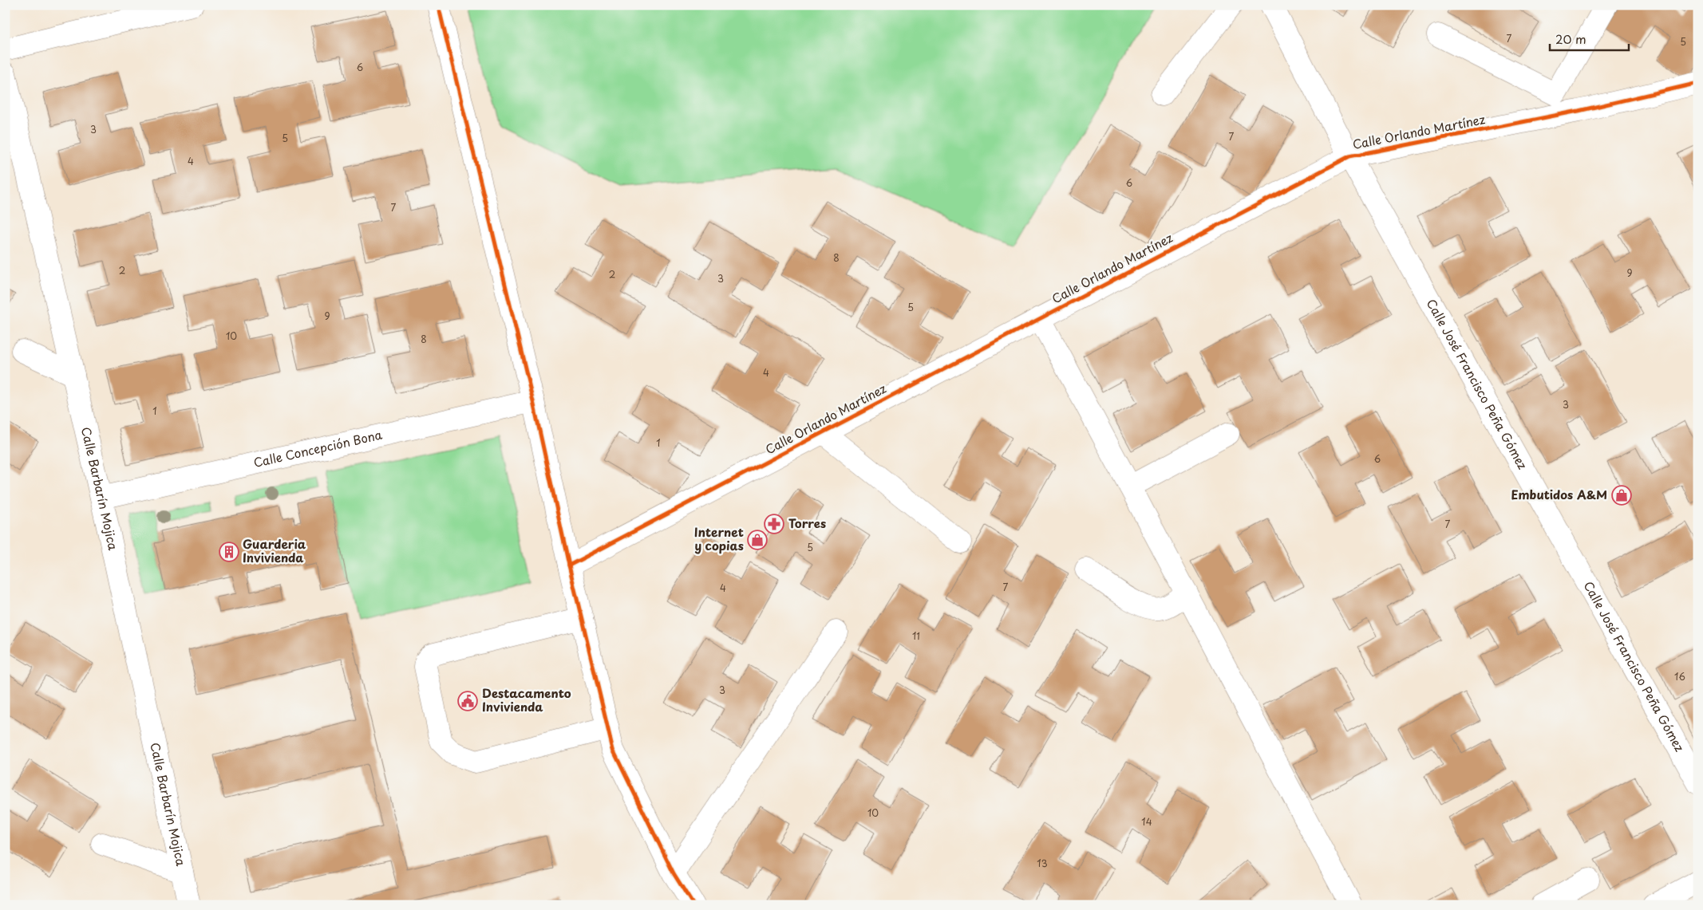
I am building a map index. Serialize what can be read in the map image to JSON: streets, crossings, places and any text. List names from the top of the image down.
{
  "streets": {
    "street": [
      "Calle Orlando Martínez",
      "Calle José Francisco Peña Gómez",
      "Calle Concepción Bona",
      "Calle Barbarín Mojica"
    ]
  },
  "crossings": [
    ["Calle Orlando Martínez", "Calle José Francisco Peña Gómez"],
    ["Calle Concepción Bona", "Calle Barbarín Mojica"]
  ],
  "places": {
    "shop": ["Embutidos A&M", "Internet y copias"],
    "pharmacy": ["Torres"],
    "building": ["Guarderia Invivienda"],
    "public building": ["Destacamento Invivienda"]
  },
  "house_numbers": [
    "7",
    "5",
    "6",
    "3",
    "7",
    "5",
    "4",
    "6",
    "7",
    "8",
    "2",
    "9",
    "2",
    "3",
    "5",
    "9",
    "10",
    "8",
    "4",
    "3",
    "1",
    "1",
    "6",
    "7",
    "5",
    "7",
    "4",
    "11",
    "16",
    "3",
    "10",
    "14",
    "13"
  ],
  "scale_bar": "20 m"
}
